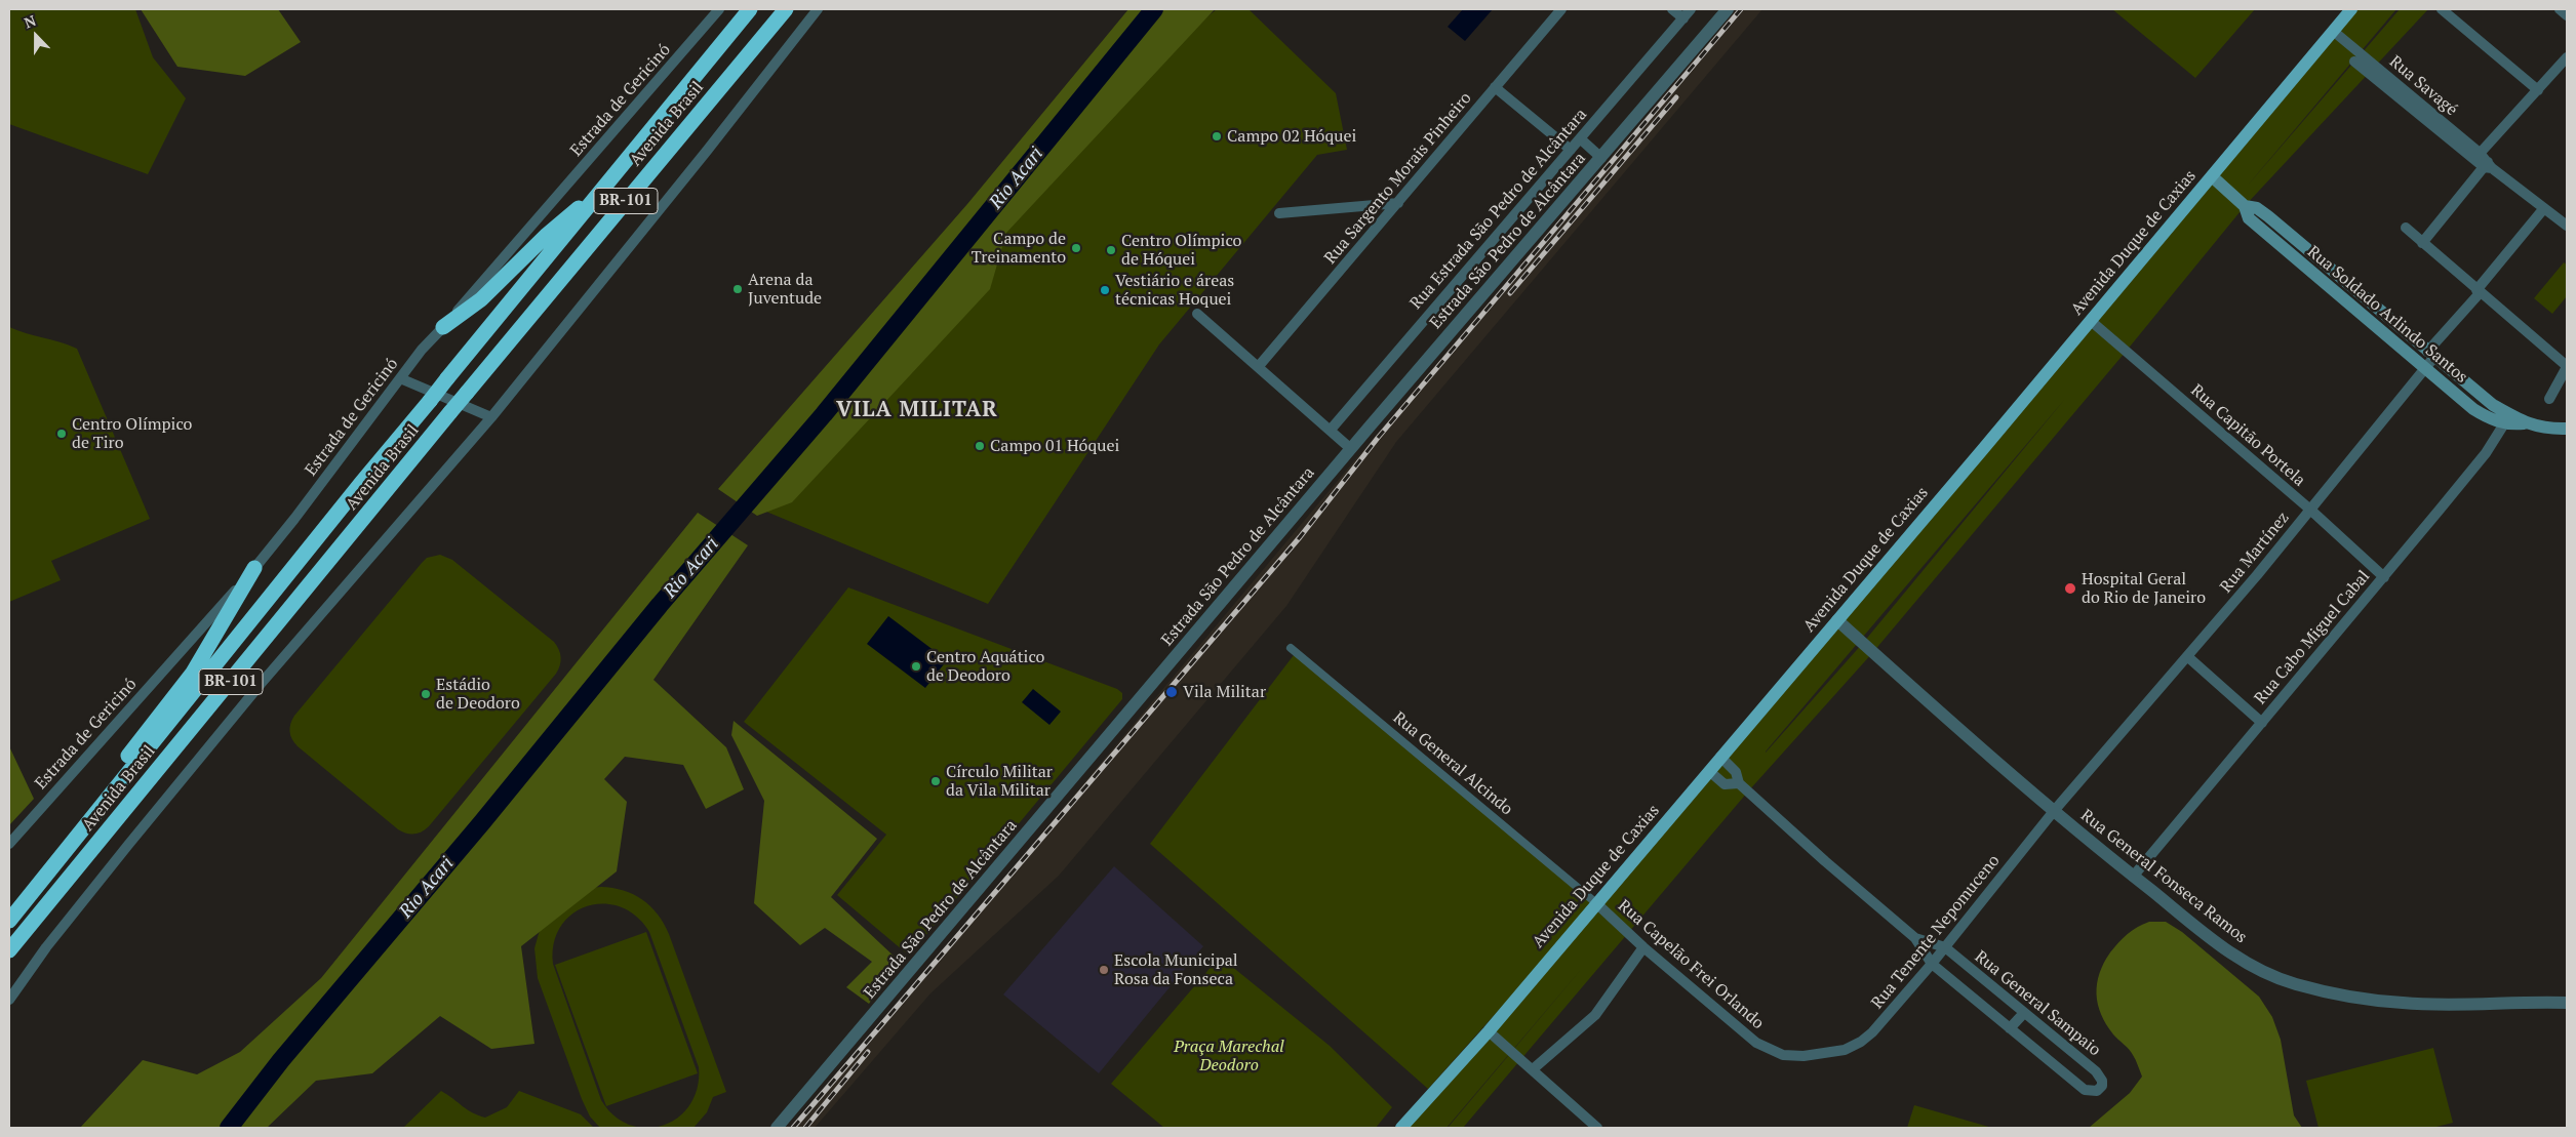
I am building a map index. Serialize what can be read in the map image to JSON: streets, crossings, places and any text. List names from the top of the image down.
{
  "streets": {
    "highway": ["Avenida Brasil", "BR-101"],
    "main road": ["Avenida Duque de Caxias", "Rua Soldado Arlindo Santos"],
    "street": [
      "Rua Savagé",
      "Estrada de Gericinó",
      "Rua Sargento Morais Pinheiro",
      "Rua Estrada São Pedro de Alcântara",
      "Estrada São Pedro de Alcântara",
      "Rua Capitão Portela",
      "Rua Martínez",
      "Rua Cabo Miguel Cabal",
      "Rua General Alcindo",
      "Rua General Fonseca Ramos",
      "Rua Tenente Nepomuceno",
      "Rua Capelão Frei Orlando",
      "Rua General Sampaio"
    ]
  },
  "crossings": [
    ["Rua Savagé", "Avenida Duque de Caxias"],
    ["Rua Savagé", "Rua Martínez"],
    ["Avenida Duque de Caxias", "Rua Soldado Arlindo Santos"],
    ["Avenida Duque de Caxias", "Rua Capitão Portela"],
    ["Avenida Duque de Caxias", "Rua General Alcindo"],
    ["Avenida Duque de Caxias", "Rua General Fonseca Ramos"],
    ["Avenida Duque de Caxias", "Rua Capelão Frei Orlando"],
    ["Avenida Duque de Caxias", "Rua General Sampaio"],
    ["Rua Soldado Arlindo Santos", "Rua Martínez"],
    ["Rua Soldado Arlindo Santos", "Rua Cabo Miguel Cabal"],
    ["Rua Capitão Portela", "Rua Martínez"],
    ["Rua Capitão Portela", "Rua Cabo Miguel Cabal"],
    ["Rua Martínez", "Rua General Fonseca Ramos"],
    ["Rua Martínez", "Rua Tenente Nepomuceno"],
    ["Rua Cabo Miguel Cabal", "Rua General Fonseca Ramos"],
    ["Rua General Alcindo", "Rua Capelão Frei Orlando"],
    ["Rua General Fonseca Ramos", "Rua Tenente Nepomuceno"],
    ["Rua Tenente Nepomuceno", "Rua Capelão Frei Orlando"],
    ["Rua Tenente Nepomuceno", "Rua General Sampaio"]
  ],
  "districts": ["VILA MILITAR"],
  "water": ["Rio Acari"],
  "parks": ["Praça Marechal Deodoro"],
  "places": [
    "Campo 02 Hóquei",
    "Campo de Treinamento",
    "Centro Olímpico de Hóquei",
    "Arena da Juventude",
    "Vestiário e áreas técnicas Hoquei",
    "Centro Olímpico de Tiro",
    "Campo 01 Hóquei",
    "Hospital Geral do Rio de Janeiro",
    "Centro Aquático de Deodoro",
    "Vila Militar",
    "Estádio de Deodoro",
    "Círculo Militar da Vila Militar",
    "Escola Municipal Rosa da Fonseca"
  ],
  "north": "top"
}
